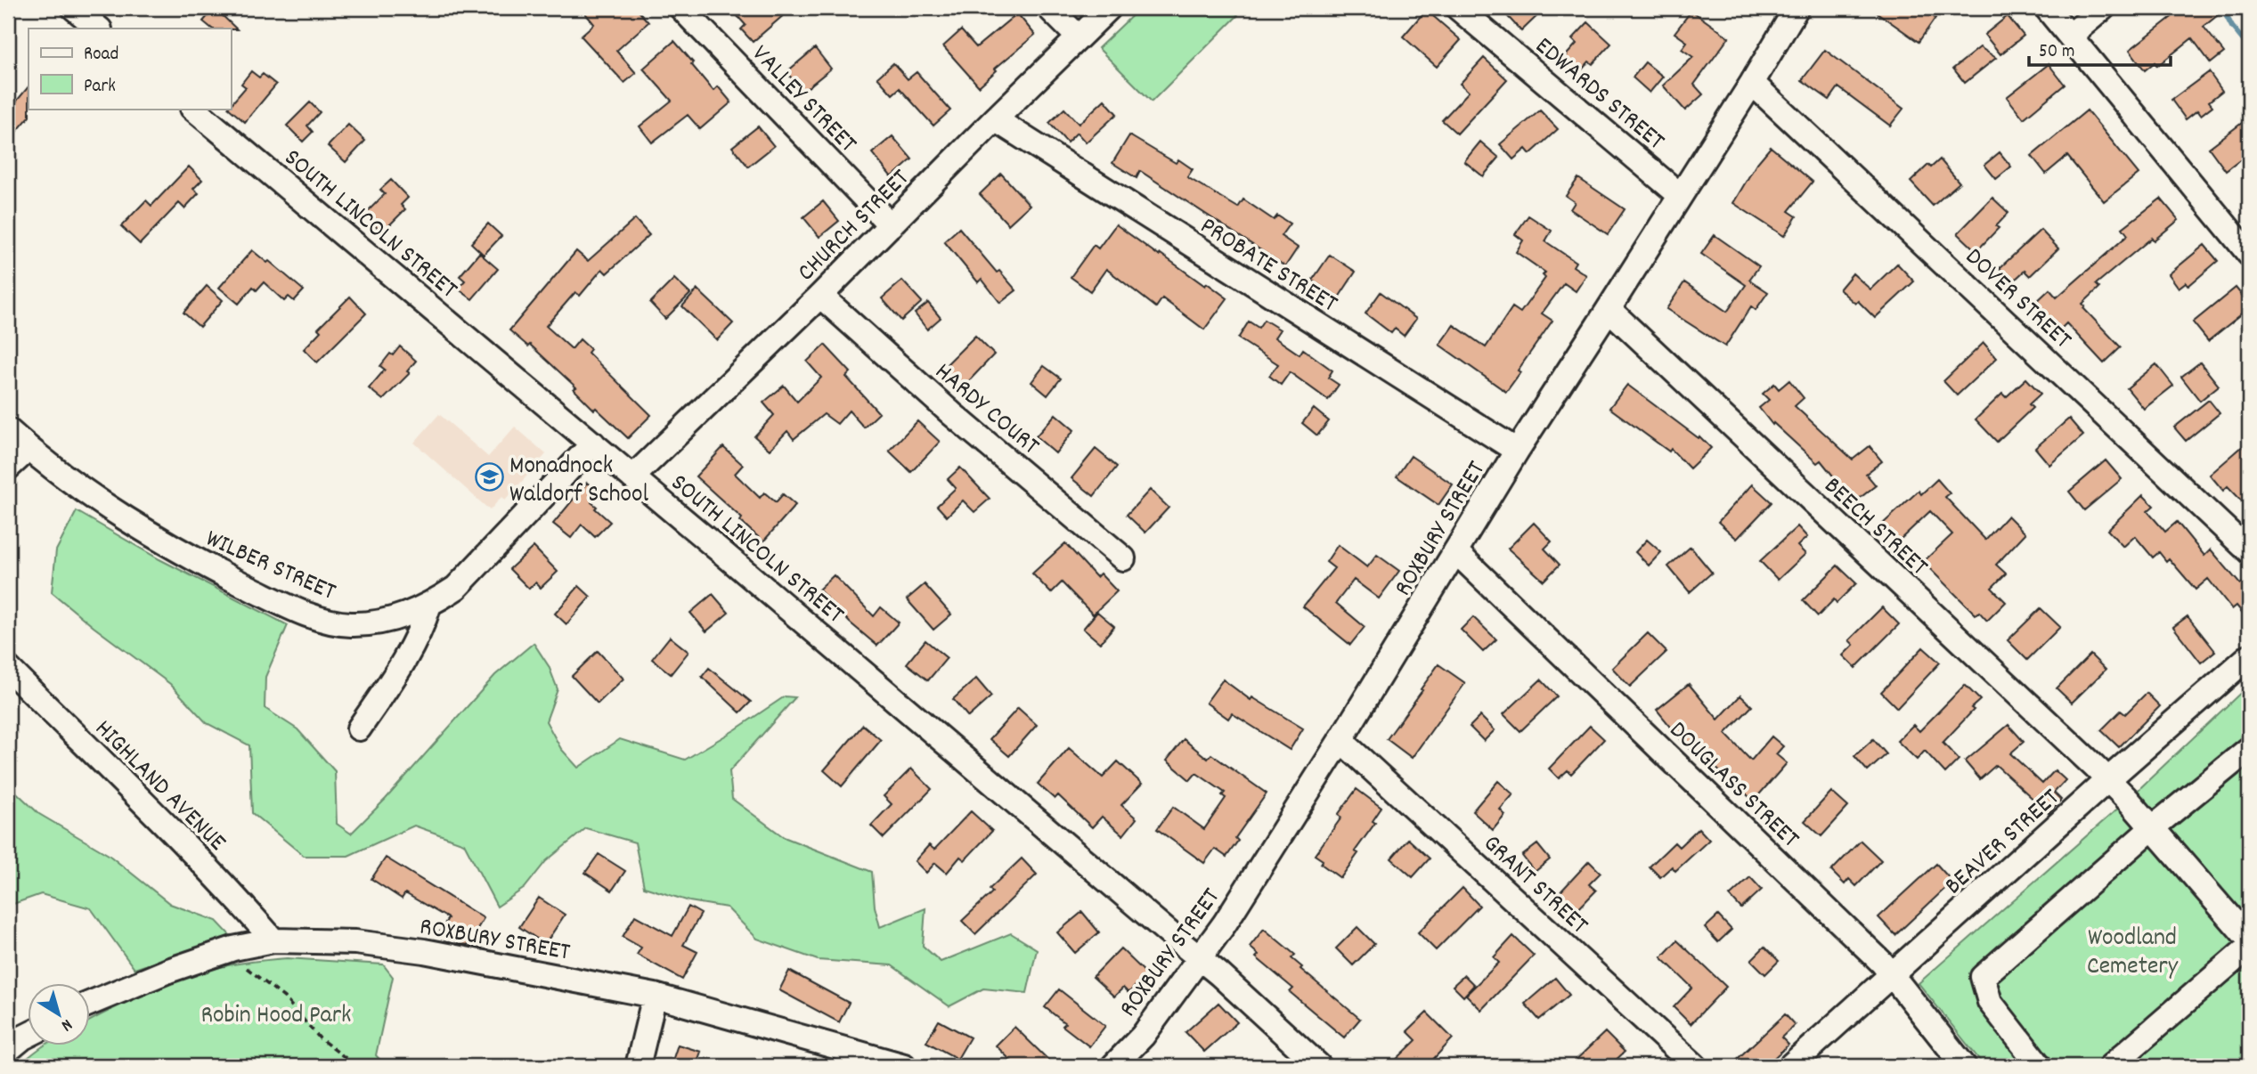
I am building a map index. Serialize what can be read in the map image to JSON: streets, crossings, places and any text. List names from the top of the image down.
{
  "streets": {
    "street": [
      "EDWARDS STREET",
      "VALLEY STREET",
      "SOUTH LINCOLN STREET",
      "CHURCH STREET",
      "PROBATE STREET",
      "DOVER STREET",
      "HARDY COURT",
      "BEECH STREET",
      "ROXBURY STREET",
      "WILBER STREET",
      "DOUGLASS STREET",
      "HIGHLAND AVENUE",
      "BEAVER STREET",
      "GRANT STREET"
    ]
  },
  "crossings": [
    ["EDWARDS STREET", "ROXBURY STREET"],
    ["VALLEY STREET", "CHURCH STREET"],
    ["SOUTH LINCOLN STREET", "CHURCH STREET"],
    ["SOUTH LINCOLN STREET", "ROXBURY STREET"],
    ["SOUTH LINCOLN STREET", "WILBER STREET"],
    ["CHURCH STREET", "PROBATE STREET"],
    ["CHURCH STREET", "HARDY COURT"],
    ["PROBATE STREET", "ROXBURY STREET"],
    ["DOVER STREET", "ROXBURY STREET"],
    ["BEECH STREET", "ROXBURY STREET"],
    ["BEECH STREET", "BEAVER STREET"],
    ["ROXBURY STREET", "DOUGLASS STREET"],
    ["ROXBURY STREET", "HIGHLAND AVENUE"],
    ["ROXBURY STREET", "GRANT STREET"],
    ["DOUGLASS STREET", "BEAVER STREET"]
  ],
  "parks": ["Woodland Cemetery", "Robin Hood Park"],
  "places": {
    "school or university": ["Monadnock Waldorf School"]
  },
  "legend": ["Road", "Park"],
  "scale_bar": "50 m",
  "north": "bottom right"
}
